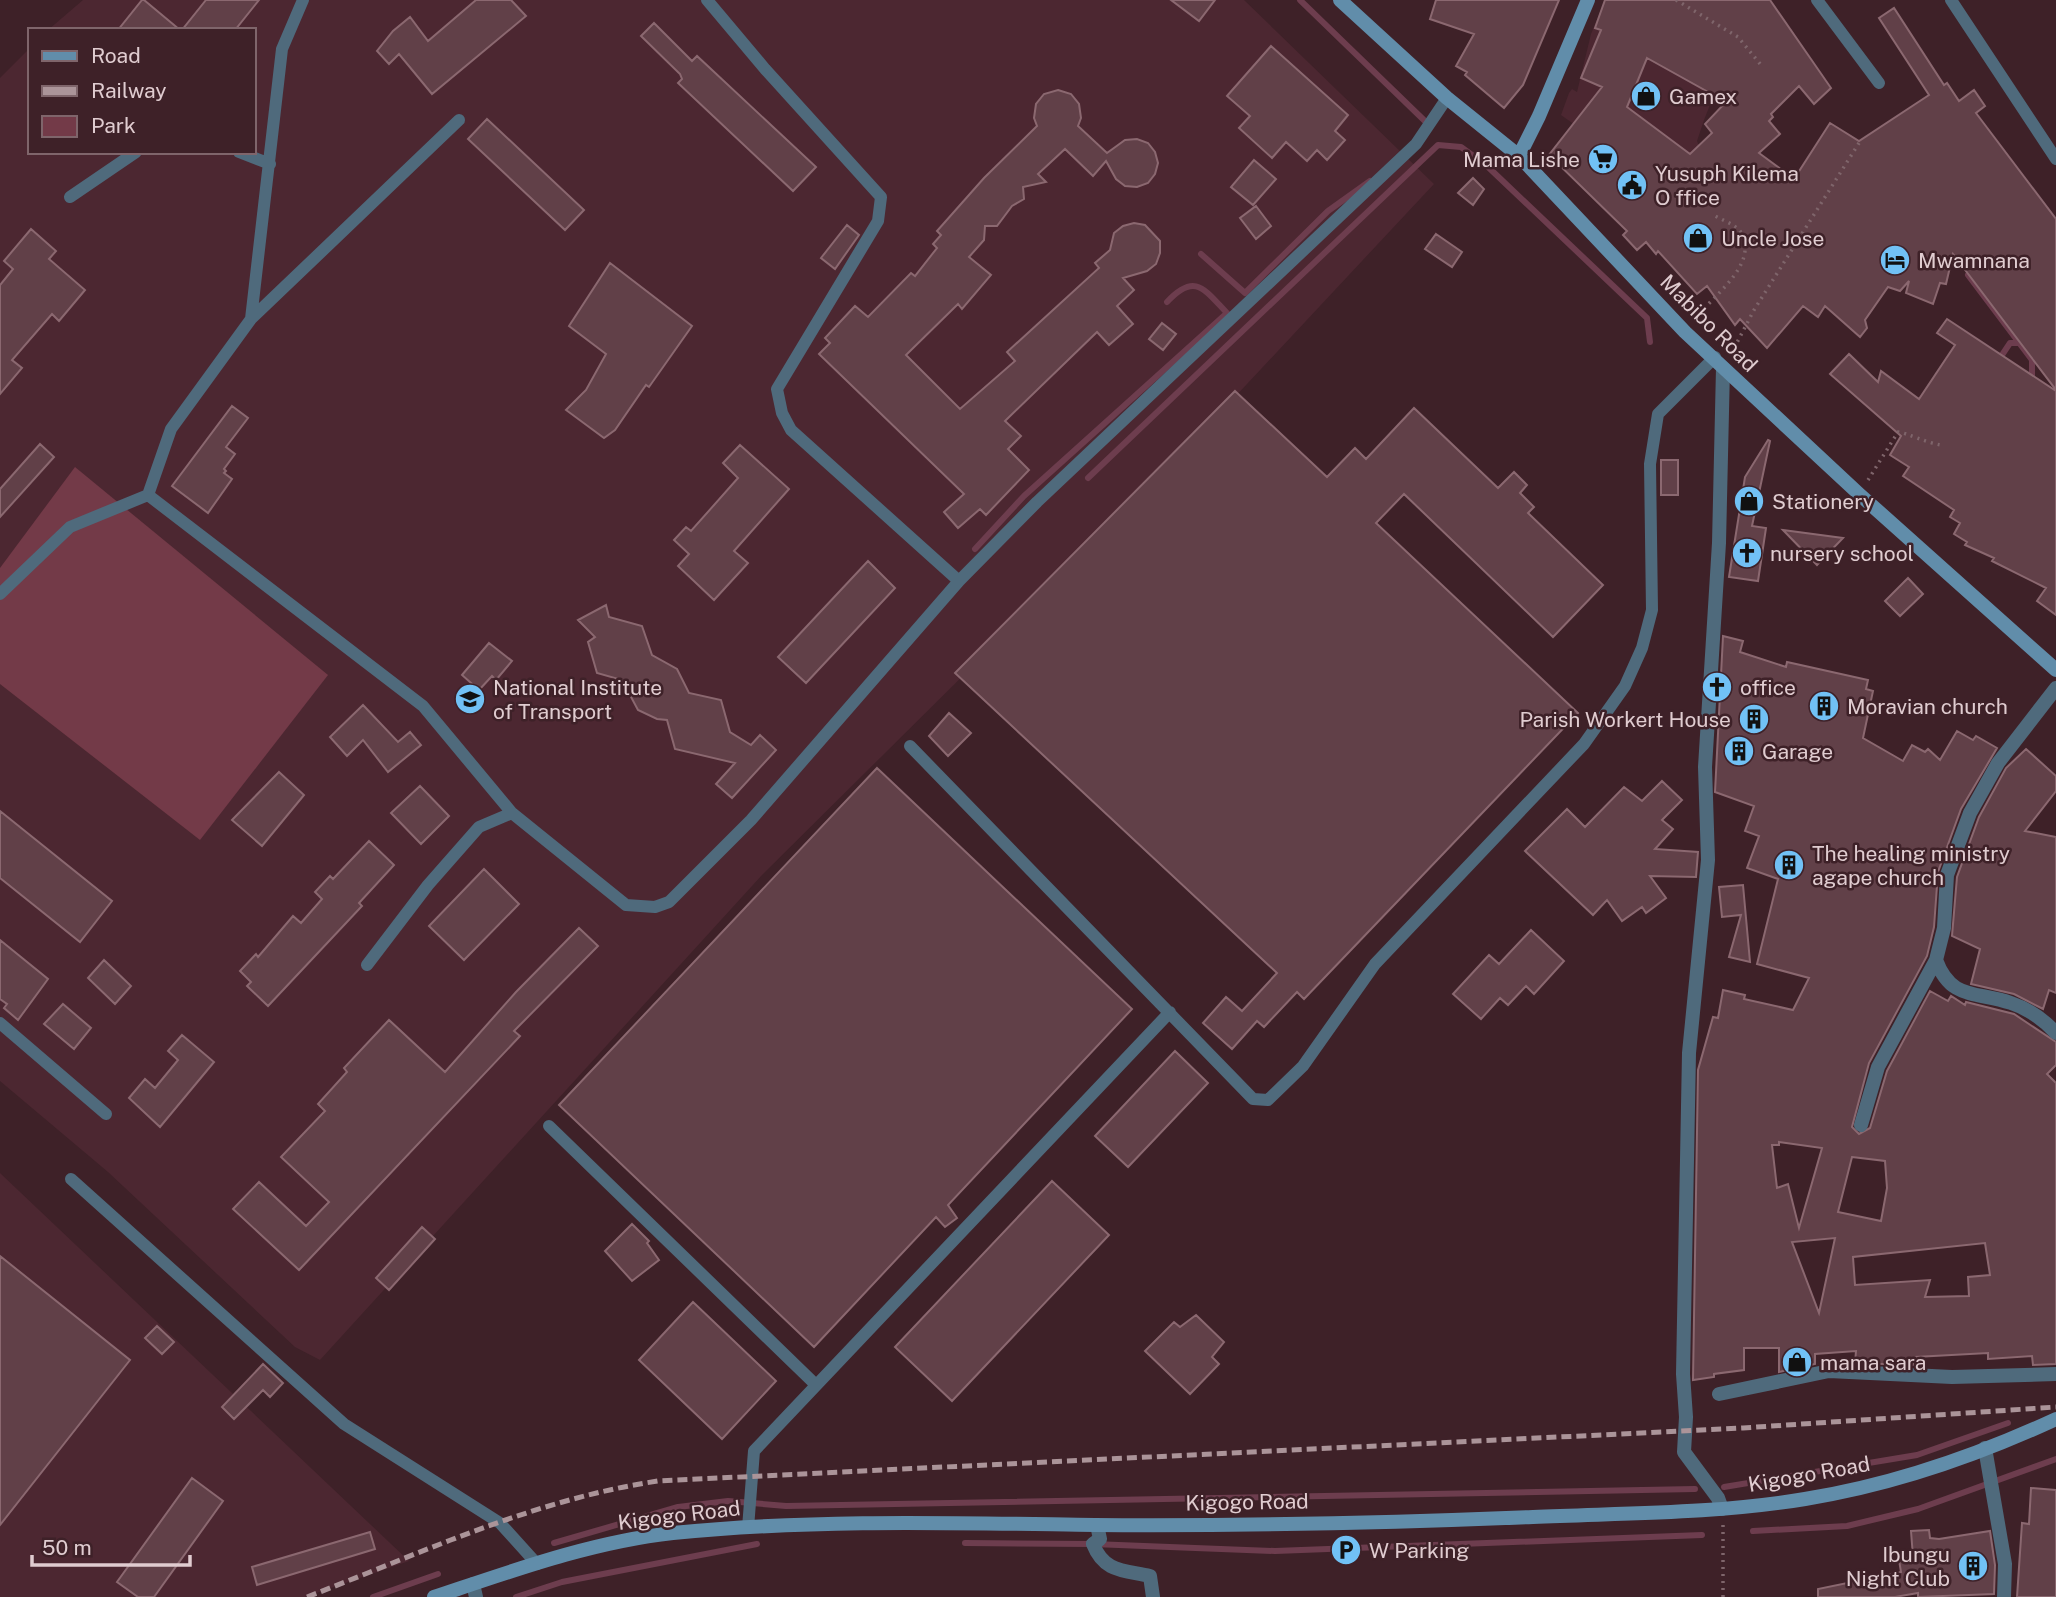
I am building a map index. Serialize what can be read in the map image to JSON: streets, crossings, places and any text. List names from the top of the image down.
{
  "streets": {
    "main road": ["Mabibo Road", "Kigogo Road"]
  },
  "places": {
    "shop": [
      "Gamex",
      "Uncle Jose",
      "Stationery",
      "mama sara"
    ],
    "supermarket": ["Mama Lishe"],
    "public building": ["Yusuph Kilema O ffice"],
    "hotel": ["Mwamnana"],
    "church": ["nursery school", "office"],
    "school or university": ["National Institute of Transport"],
    "building": [
      "Moravian church",
      "Parish Workert House",
      "Garage",
      "The healing ministry agape church",
      "Ibungu Night Club"
    ],
    "parking": ["W Parking"]
  },
  "legend": ["Road", "Railway", "Park"],
  "scale_bar": "50 m"
}
